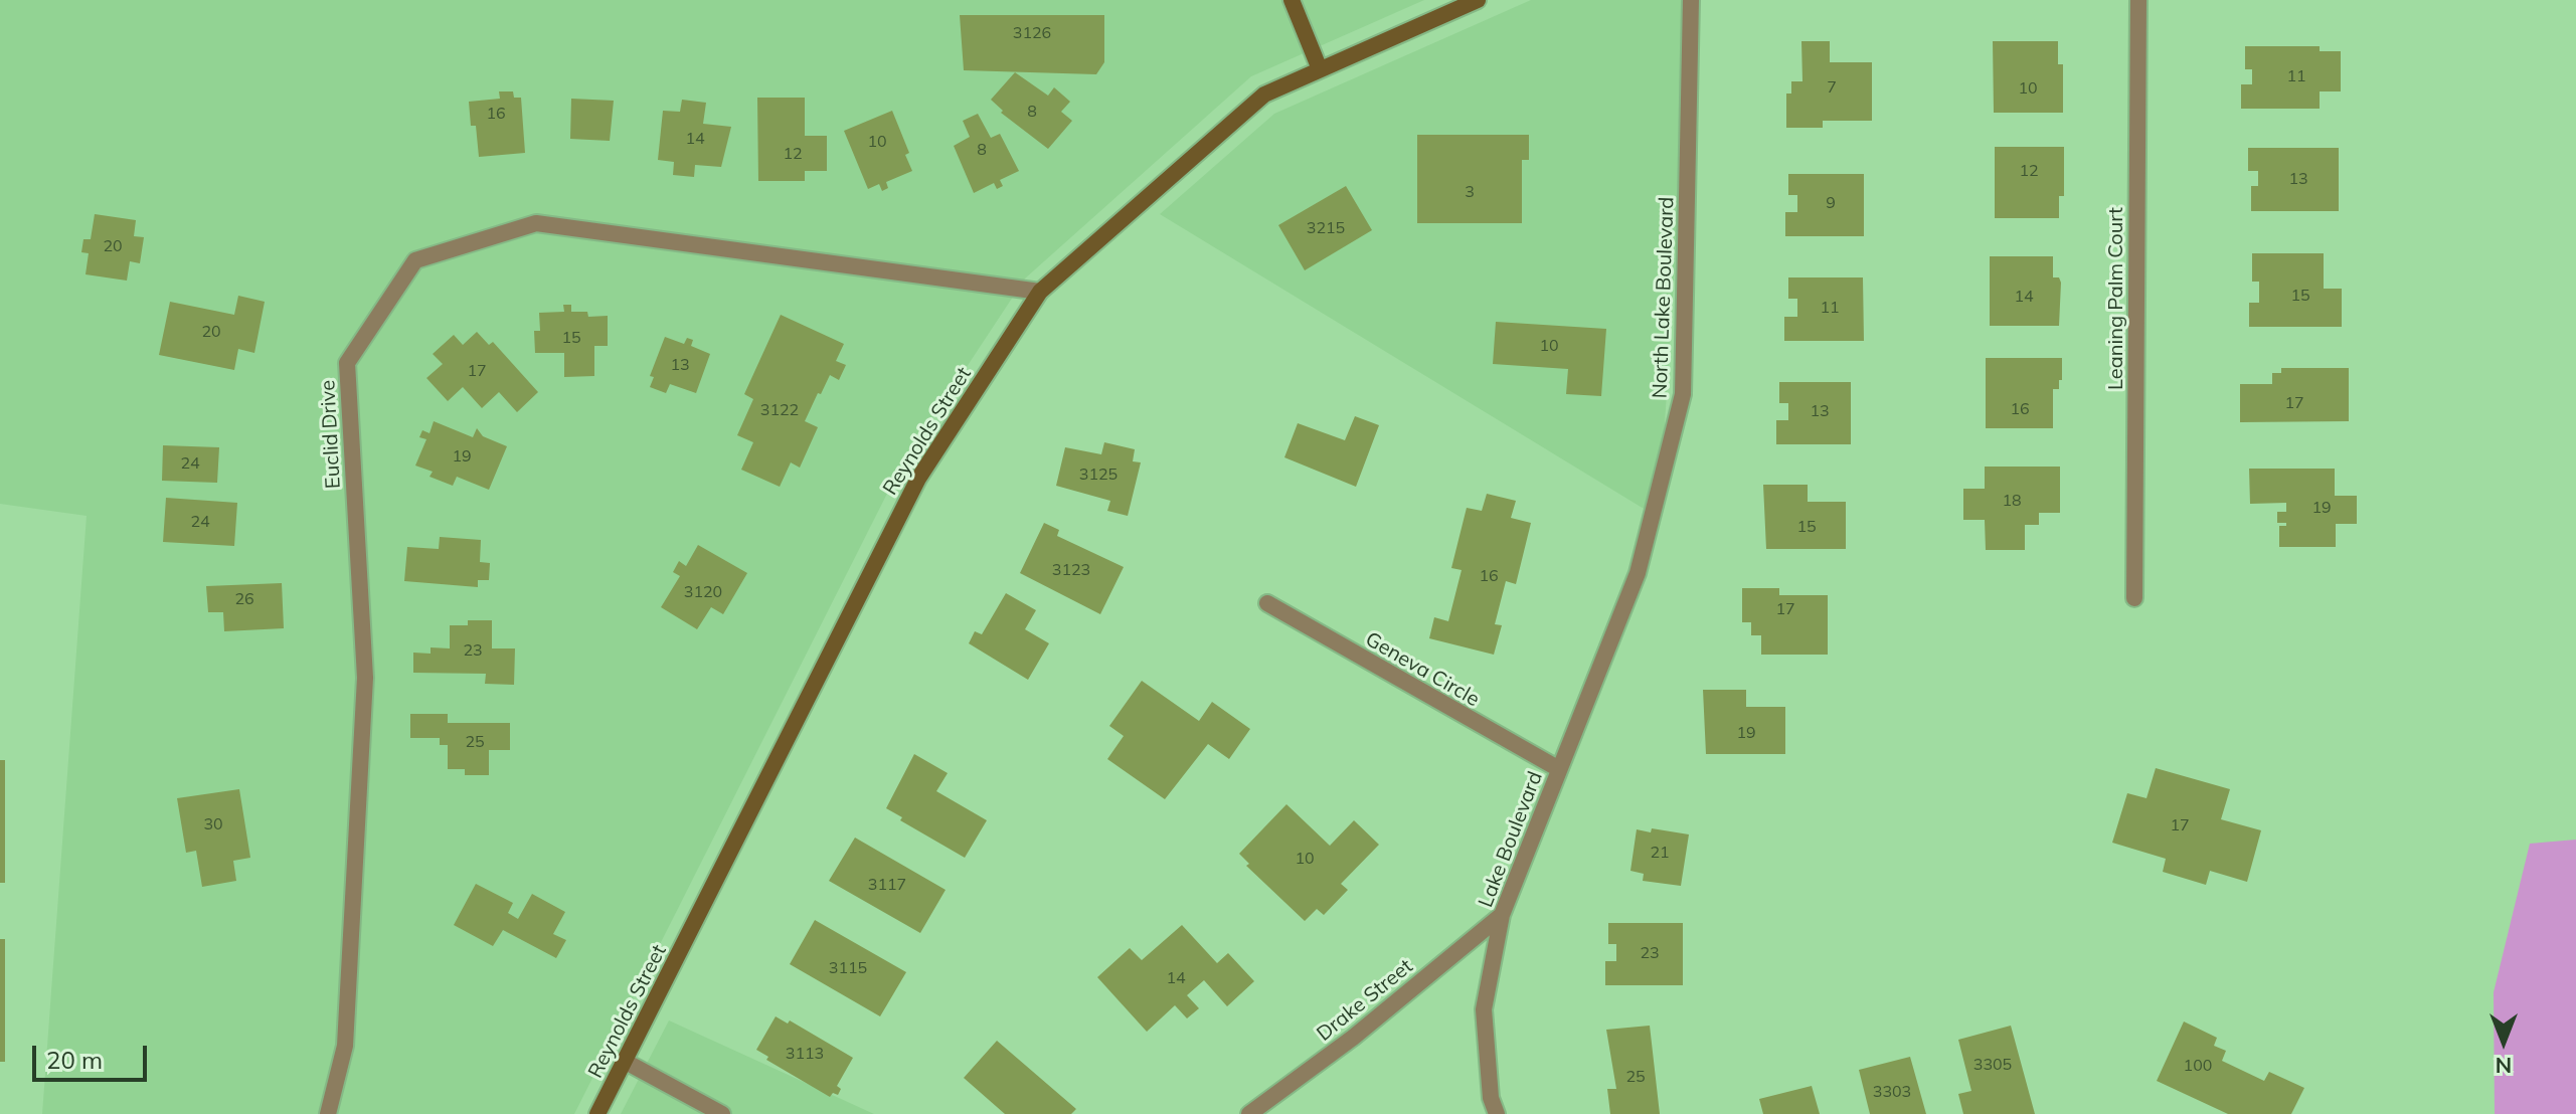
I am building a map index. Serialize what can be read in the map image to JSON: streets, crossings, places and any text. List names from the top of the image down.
{
  "streets": {
    "main road": ["Reynolds Street"],
    "street": [
      "North Lake Boulevard",
      "Leaning Palm Court",
      "Euclid Drive",
      "Geneva Circle",
      "Lake Boulevard",
      "Drake Street"
    ]
  },
  "crossings": [
    ["North Lake Boulevard", "Geneva Circle"],
    ["North Lake Boulevard", "Lake Boulevard"],
    ["Reynolds Street", "Euclid Drive"],
    ["Geneva Circle", "Lake Boulevard"],
    ["Lake Boulevard", "Drake Street"]
  ],
  "house_numbers": [
    "3126",
    "11",
    "7",
    "10",
    "8",
    "16",
    "14",
    "10",
    "8",
    "12",
    "12",
    "13",
    "3",
    "9",
    "3215",
    "20",
    "15",
    "14",
    "11",
    "20",
    "15",
    "10",
    "13",
    "17",
    "17",
    "16",
    "3122",
    "13",
    "19",
    "24",
    "3125",
    "18",
    "19",
    "24",
    "15",
    "3123",
    "16",
    "3120",
    "26",
    "17",
    "23",
    "19",
    "25",
    "30",
    "17",
    "21",
    "10",
    "3117",
    "23",
    "3115",
    "14",
    "3113",
    "3305",
    "100",
    "25",
    "3303"
  ],
  "scale_bar": "20 m",
  "north": "bottom"
}
